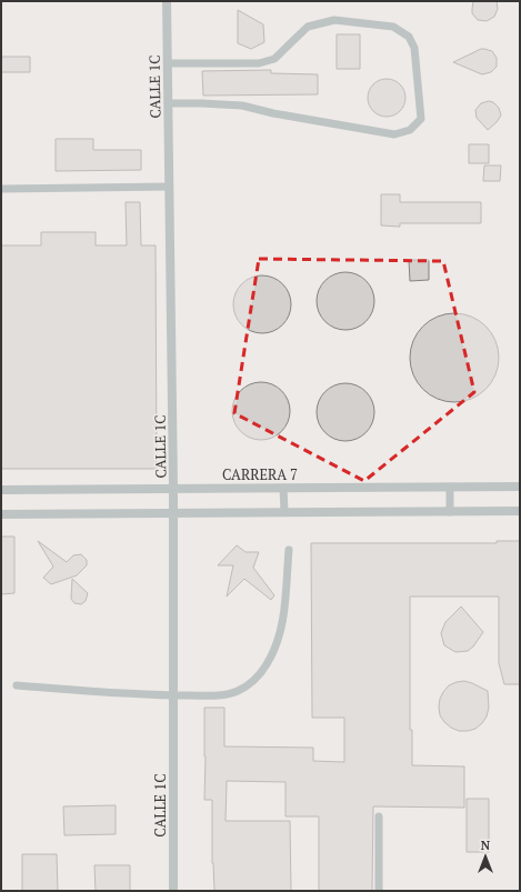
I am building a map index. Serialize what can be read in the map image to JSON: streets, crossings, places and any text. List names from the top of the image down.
{
  "streets": {
    "street": ["CALLE 1C", "CARRERA 7"]
  },
  "crossings": [
    ["CALLE 1C", "CARRERA 7"]
  ],
  "north": "top"
}
